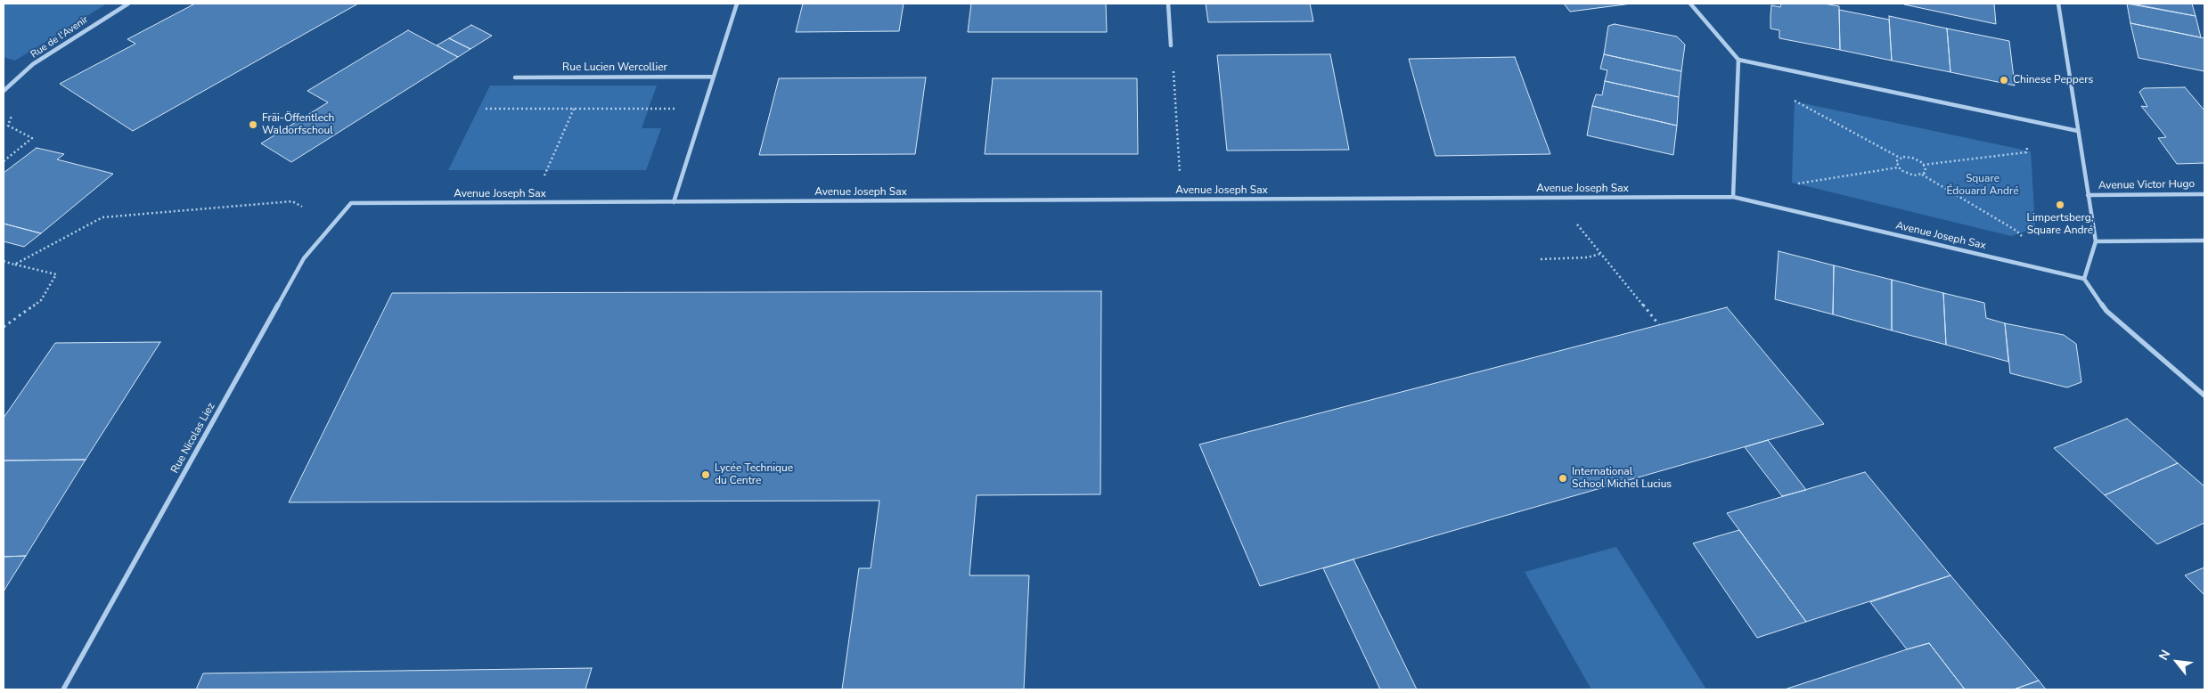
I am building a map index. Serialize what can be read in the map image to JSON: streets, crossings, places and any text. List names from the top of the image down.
{
  "streets": {
    "street": [
      "Rue de l'Avenir",
      "Rue Lucien Wercollier",
      "Avenue Victor Hugo",
      "Avenue Joseph Sax",
      "Rue Nicolas Liez"
    ]
  },
  "crossings": [
    ["Avenue Joseph Sax", "Rue Nicolas Liez"]
  ],
  "parks": ["Square Édouard André"],
  "places": [
    "Chinese Peppers",
    "Fräi-Öffentlech Waldorfschoul",
    "Limpertsberg, Square André",
    "Lycée Technique du Centre",
    "International School Michel Lucius"
  ],
  "north": "top left"
}
